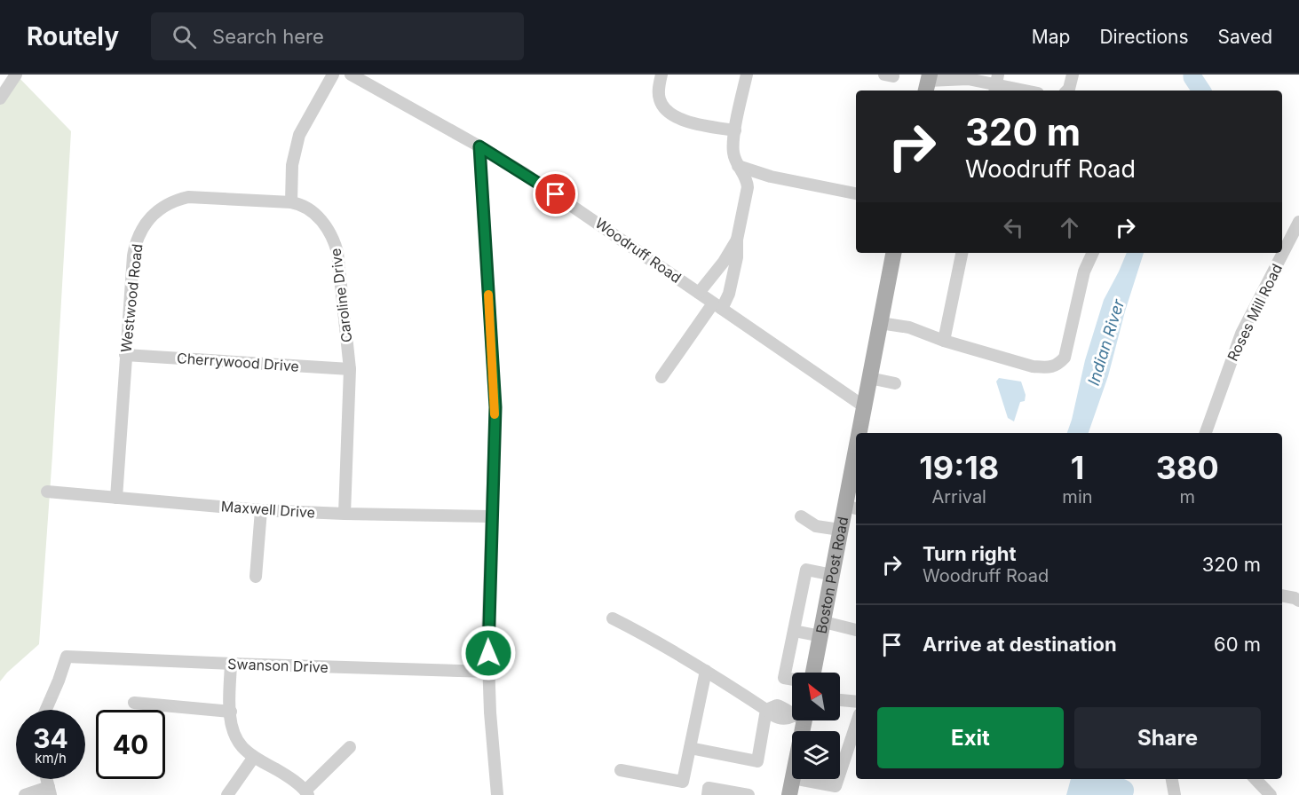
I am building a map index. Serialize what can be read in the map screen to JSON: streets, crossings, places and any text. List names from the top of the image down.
{
  "streets": {
    "main road": ["Boston Post Road"],
    "street": [
      "Woodruff Road",
      "Caroline Drive",
      "Westwood Road",
      "Roses Mill Road",
      "Cherrywood Drive",
      "Maxwell Drive",
      "Swanson Drive"
    ]
  },
  "crossings": [
    ["Woodruff Road", "Boston Post Road"],
    ["Caroline Drive", "Westwood Road"],
    ["Caroline Drive", "Cherrywood Drive"],
    ["Caroline Drive", "Maxwell Drive"],
    ["Westwood Road", "Cherrywood Drive"],
    ["Westwood Road", "Maxwell Drive"]
  ],
  "water": ["Indian River"],
  "north": "top left",
  "page": {
    "header": "Routely",
    "search": "Search here",
    "nav": ["Map", "Directions", "Saved"],
    "turn": ["320 m", "Woodruff Road"],
    "eta": [
      "19:18",
      "Arrival",
      "1",
      "min",
      "380",
      "m"
    ],
    "list": [
      {
        "name": "Turn right",
        "note": "Woodruff Road",
        "value": "320 m"
      },
      {
        "name": "Arrive at destination",
        "value": "60 m"
      }
    ],
    "buttons": ["Exit", "Share"],
    "speed": "34 km/h",
    "limit": "40"
  }
}
